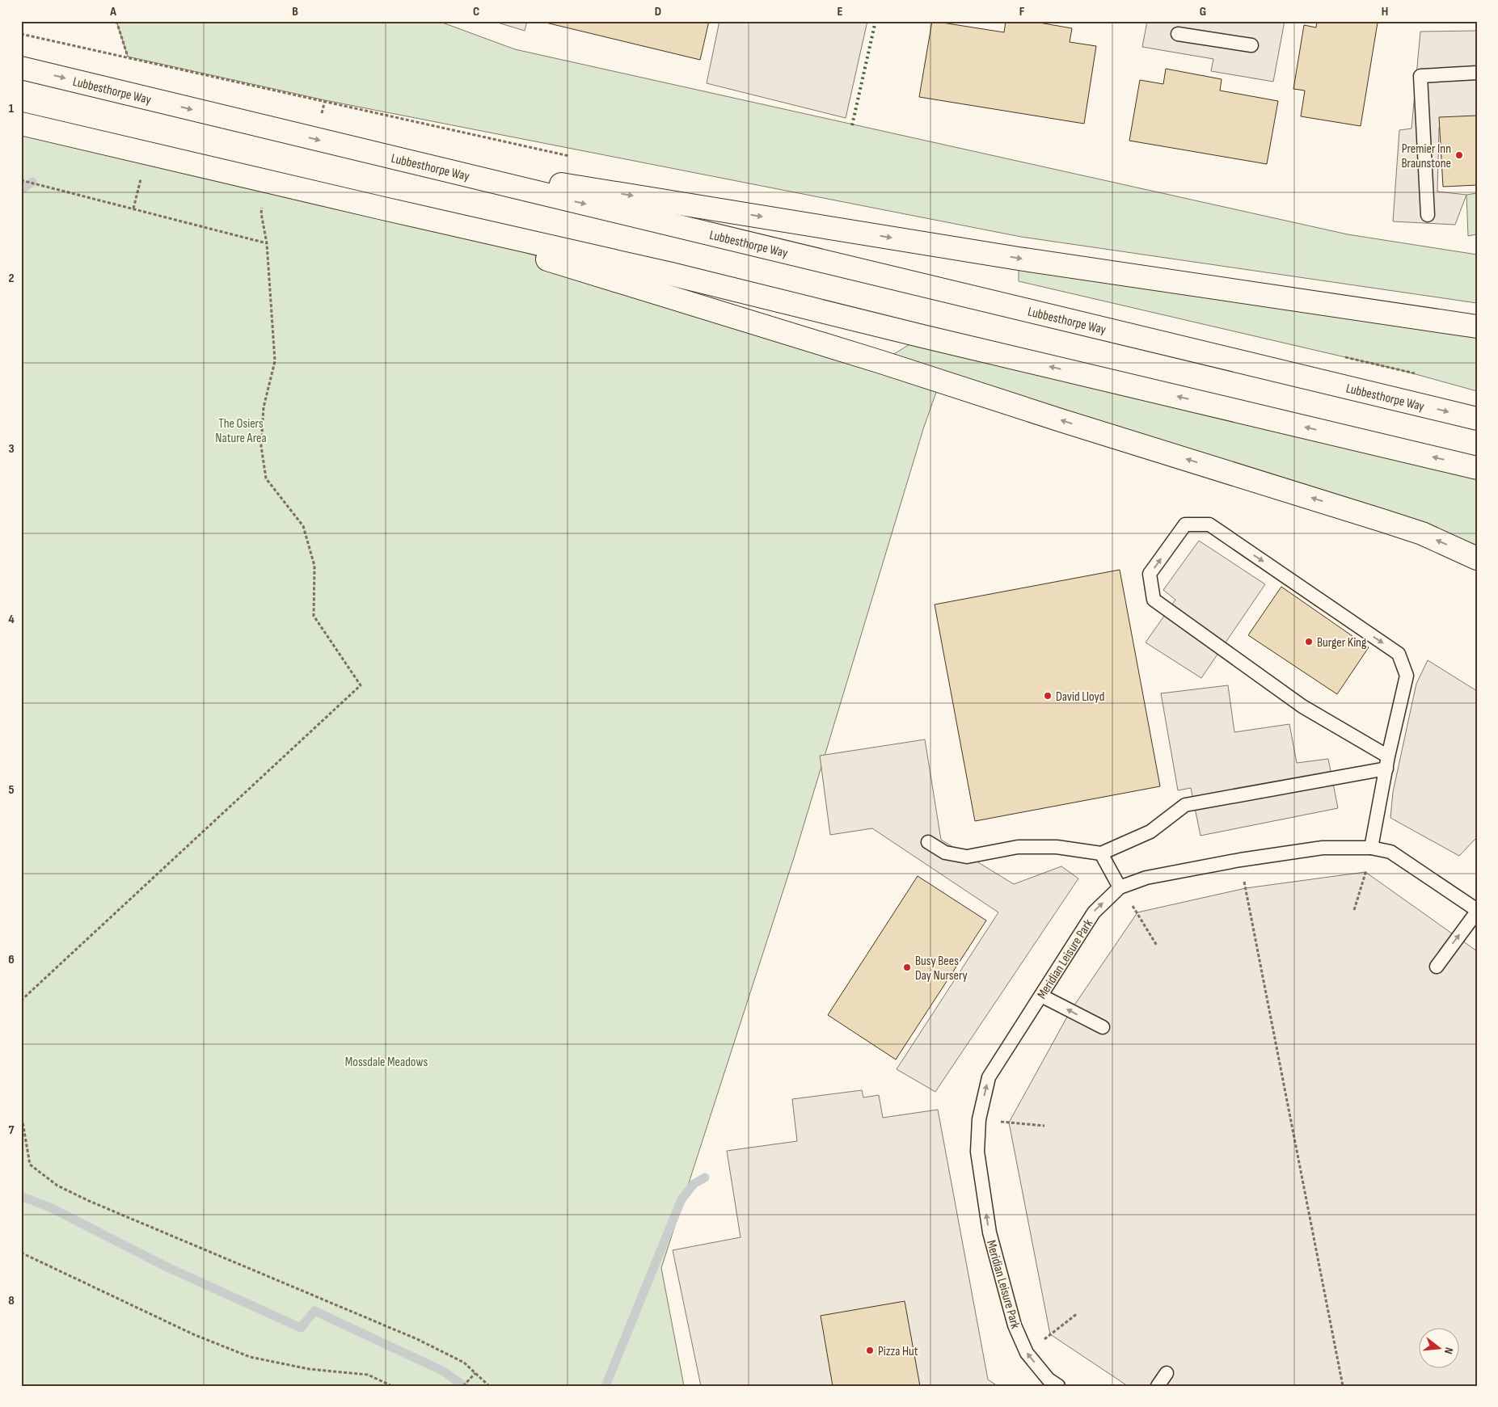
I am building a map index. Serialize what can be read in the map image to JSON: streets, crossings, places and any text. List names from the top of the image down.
{
  "streets": {
    "highway": ["Lubbesthorpe Way"],
    "lane": ["Meridian Leisure Park"]
  },
  "one_way": ["Meridian Leisure Park"],
  "parks": ["The Osiers Nature Area", "Mossdale Meadows"],
  "places": [
    "Premier Inn Braunstone",
    "Burger King",
    "David Lloyd",
    "Busy Bees Day Nursery",
    "Pizza Hut"
  ],
  "north": "right",
  "grid": {
    "columns": [
      "A",
      "B",
      "C",
      "D",
      "E",
      "F",
      "G",
      "H"
    ],
    "rows": [
      "1",
      "2",
      "3",
      "4",
      "5",
      "6",
      "7",
      "8"
    ]
  }
}
